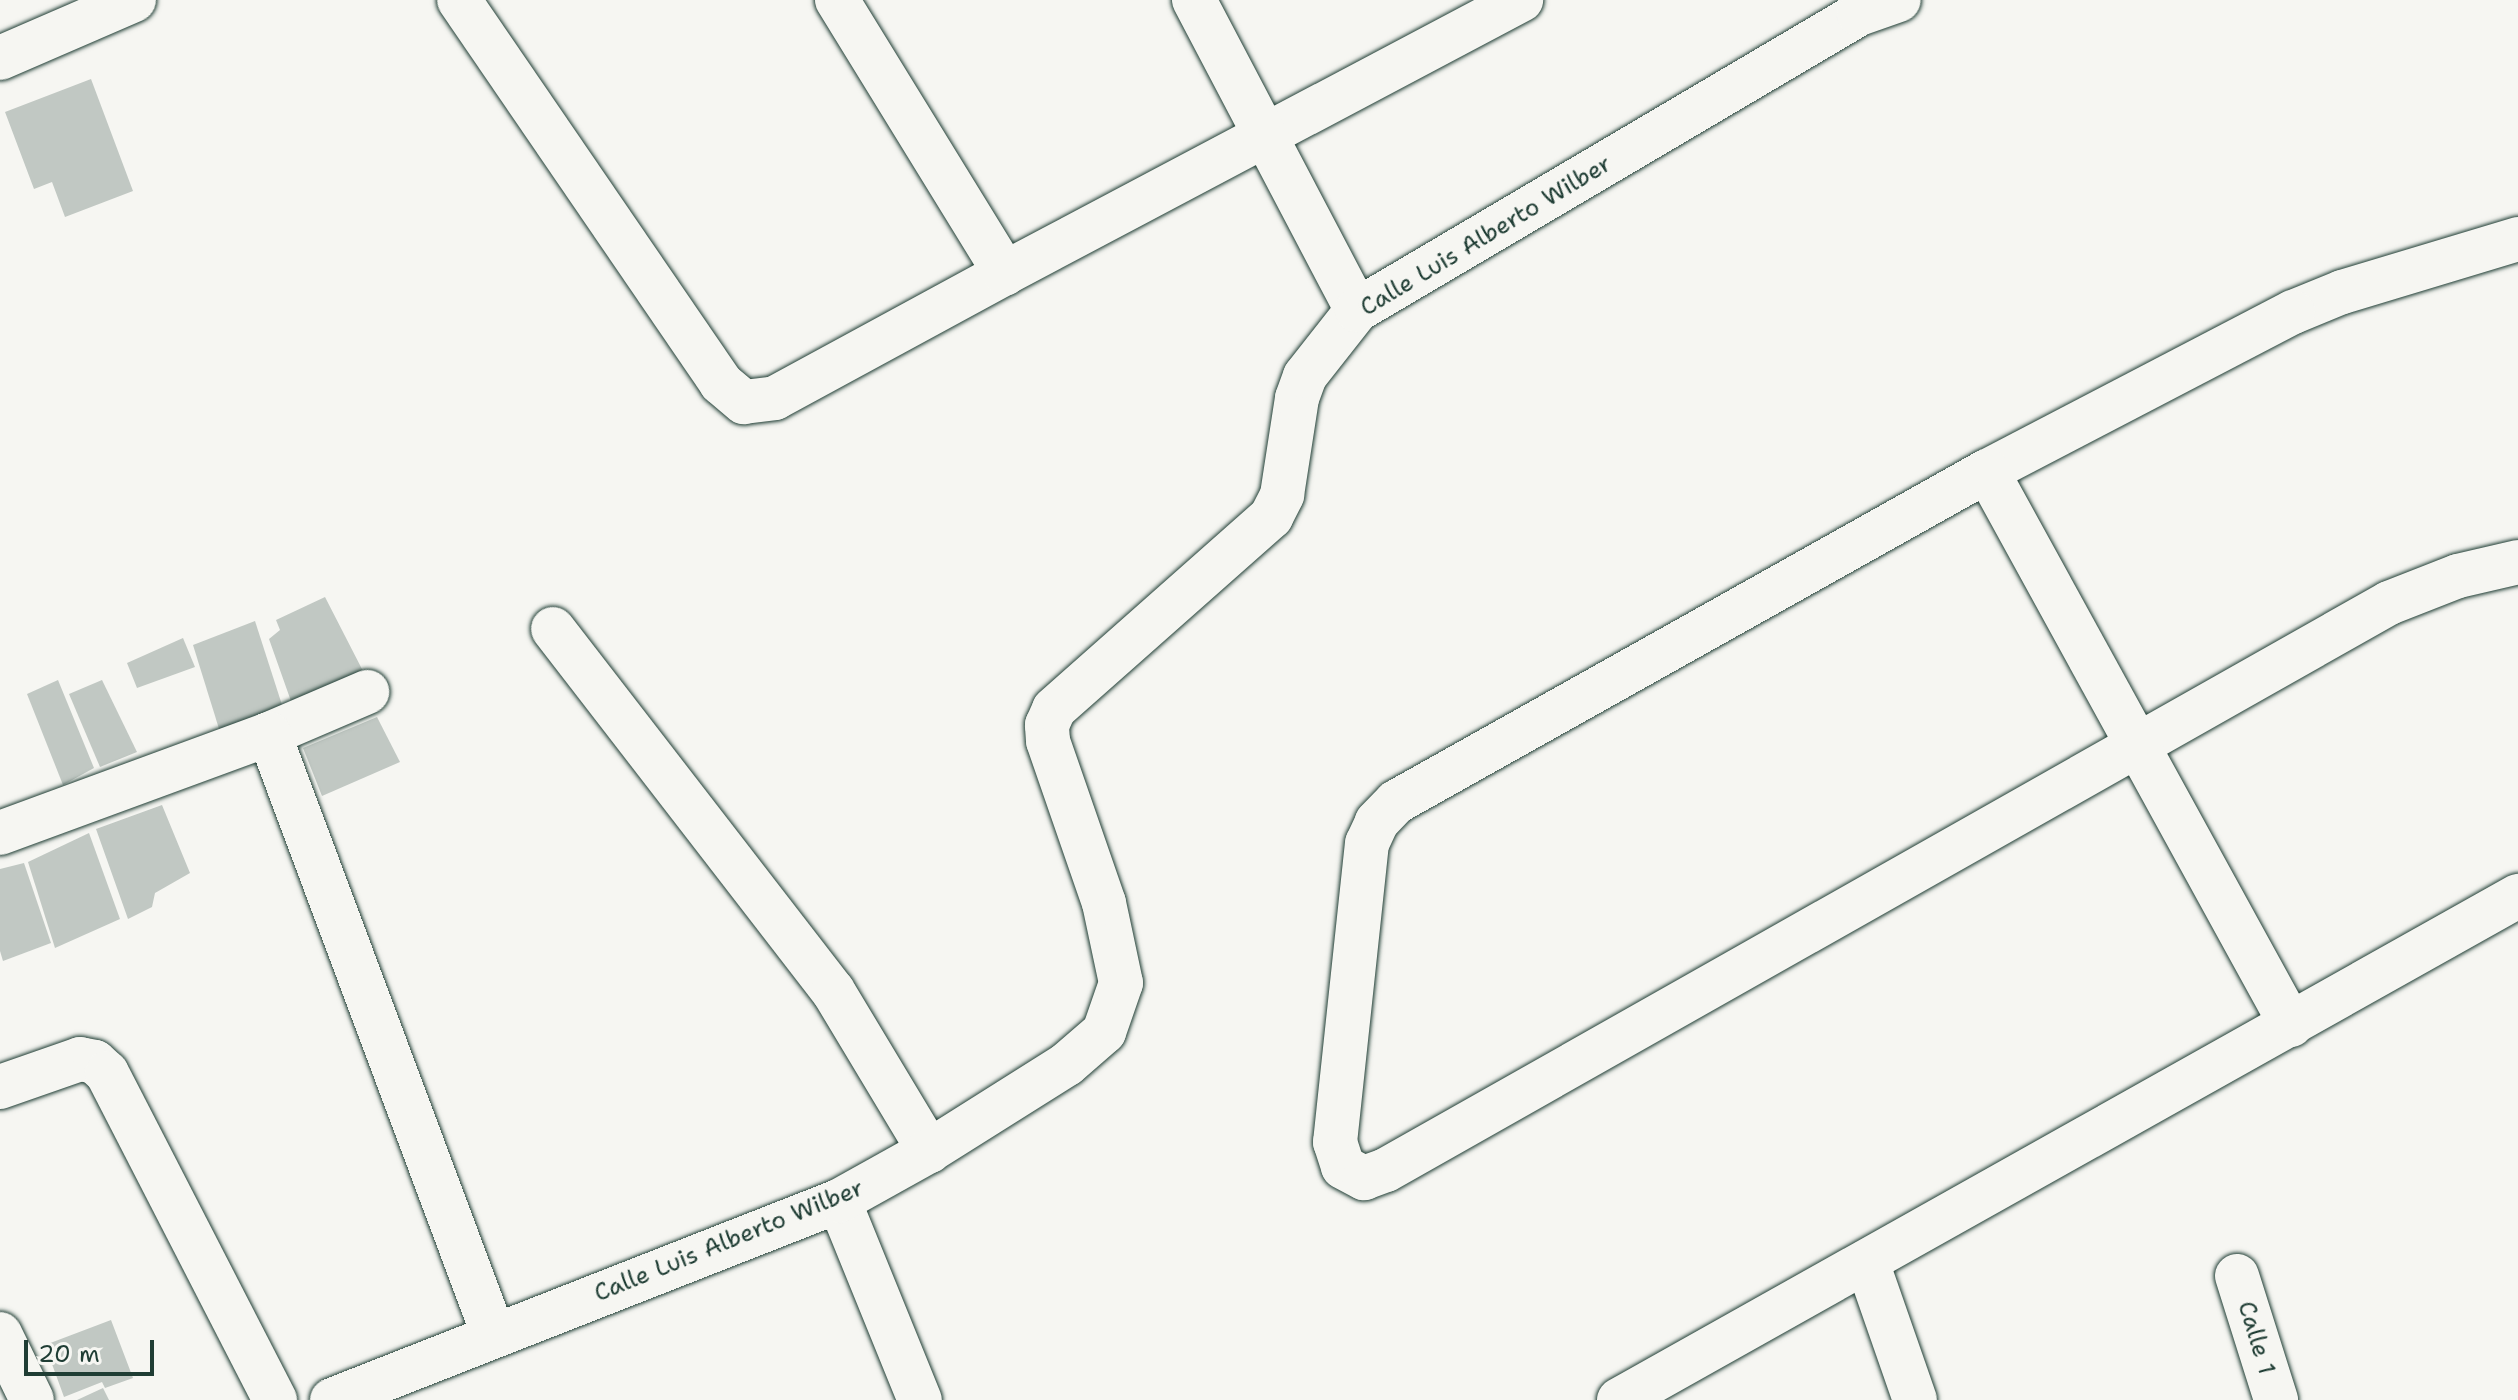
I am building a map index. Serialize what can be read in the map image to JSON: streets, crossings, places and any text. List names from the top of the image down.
{
  "streets": {
    "street": ["Calle Luis Alberto Wilber", "Calle 1"]
  },
  "scale_bar": "20 m"
}
